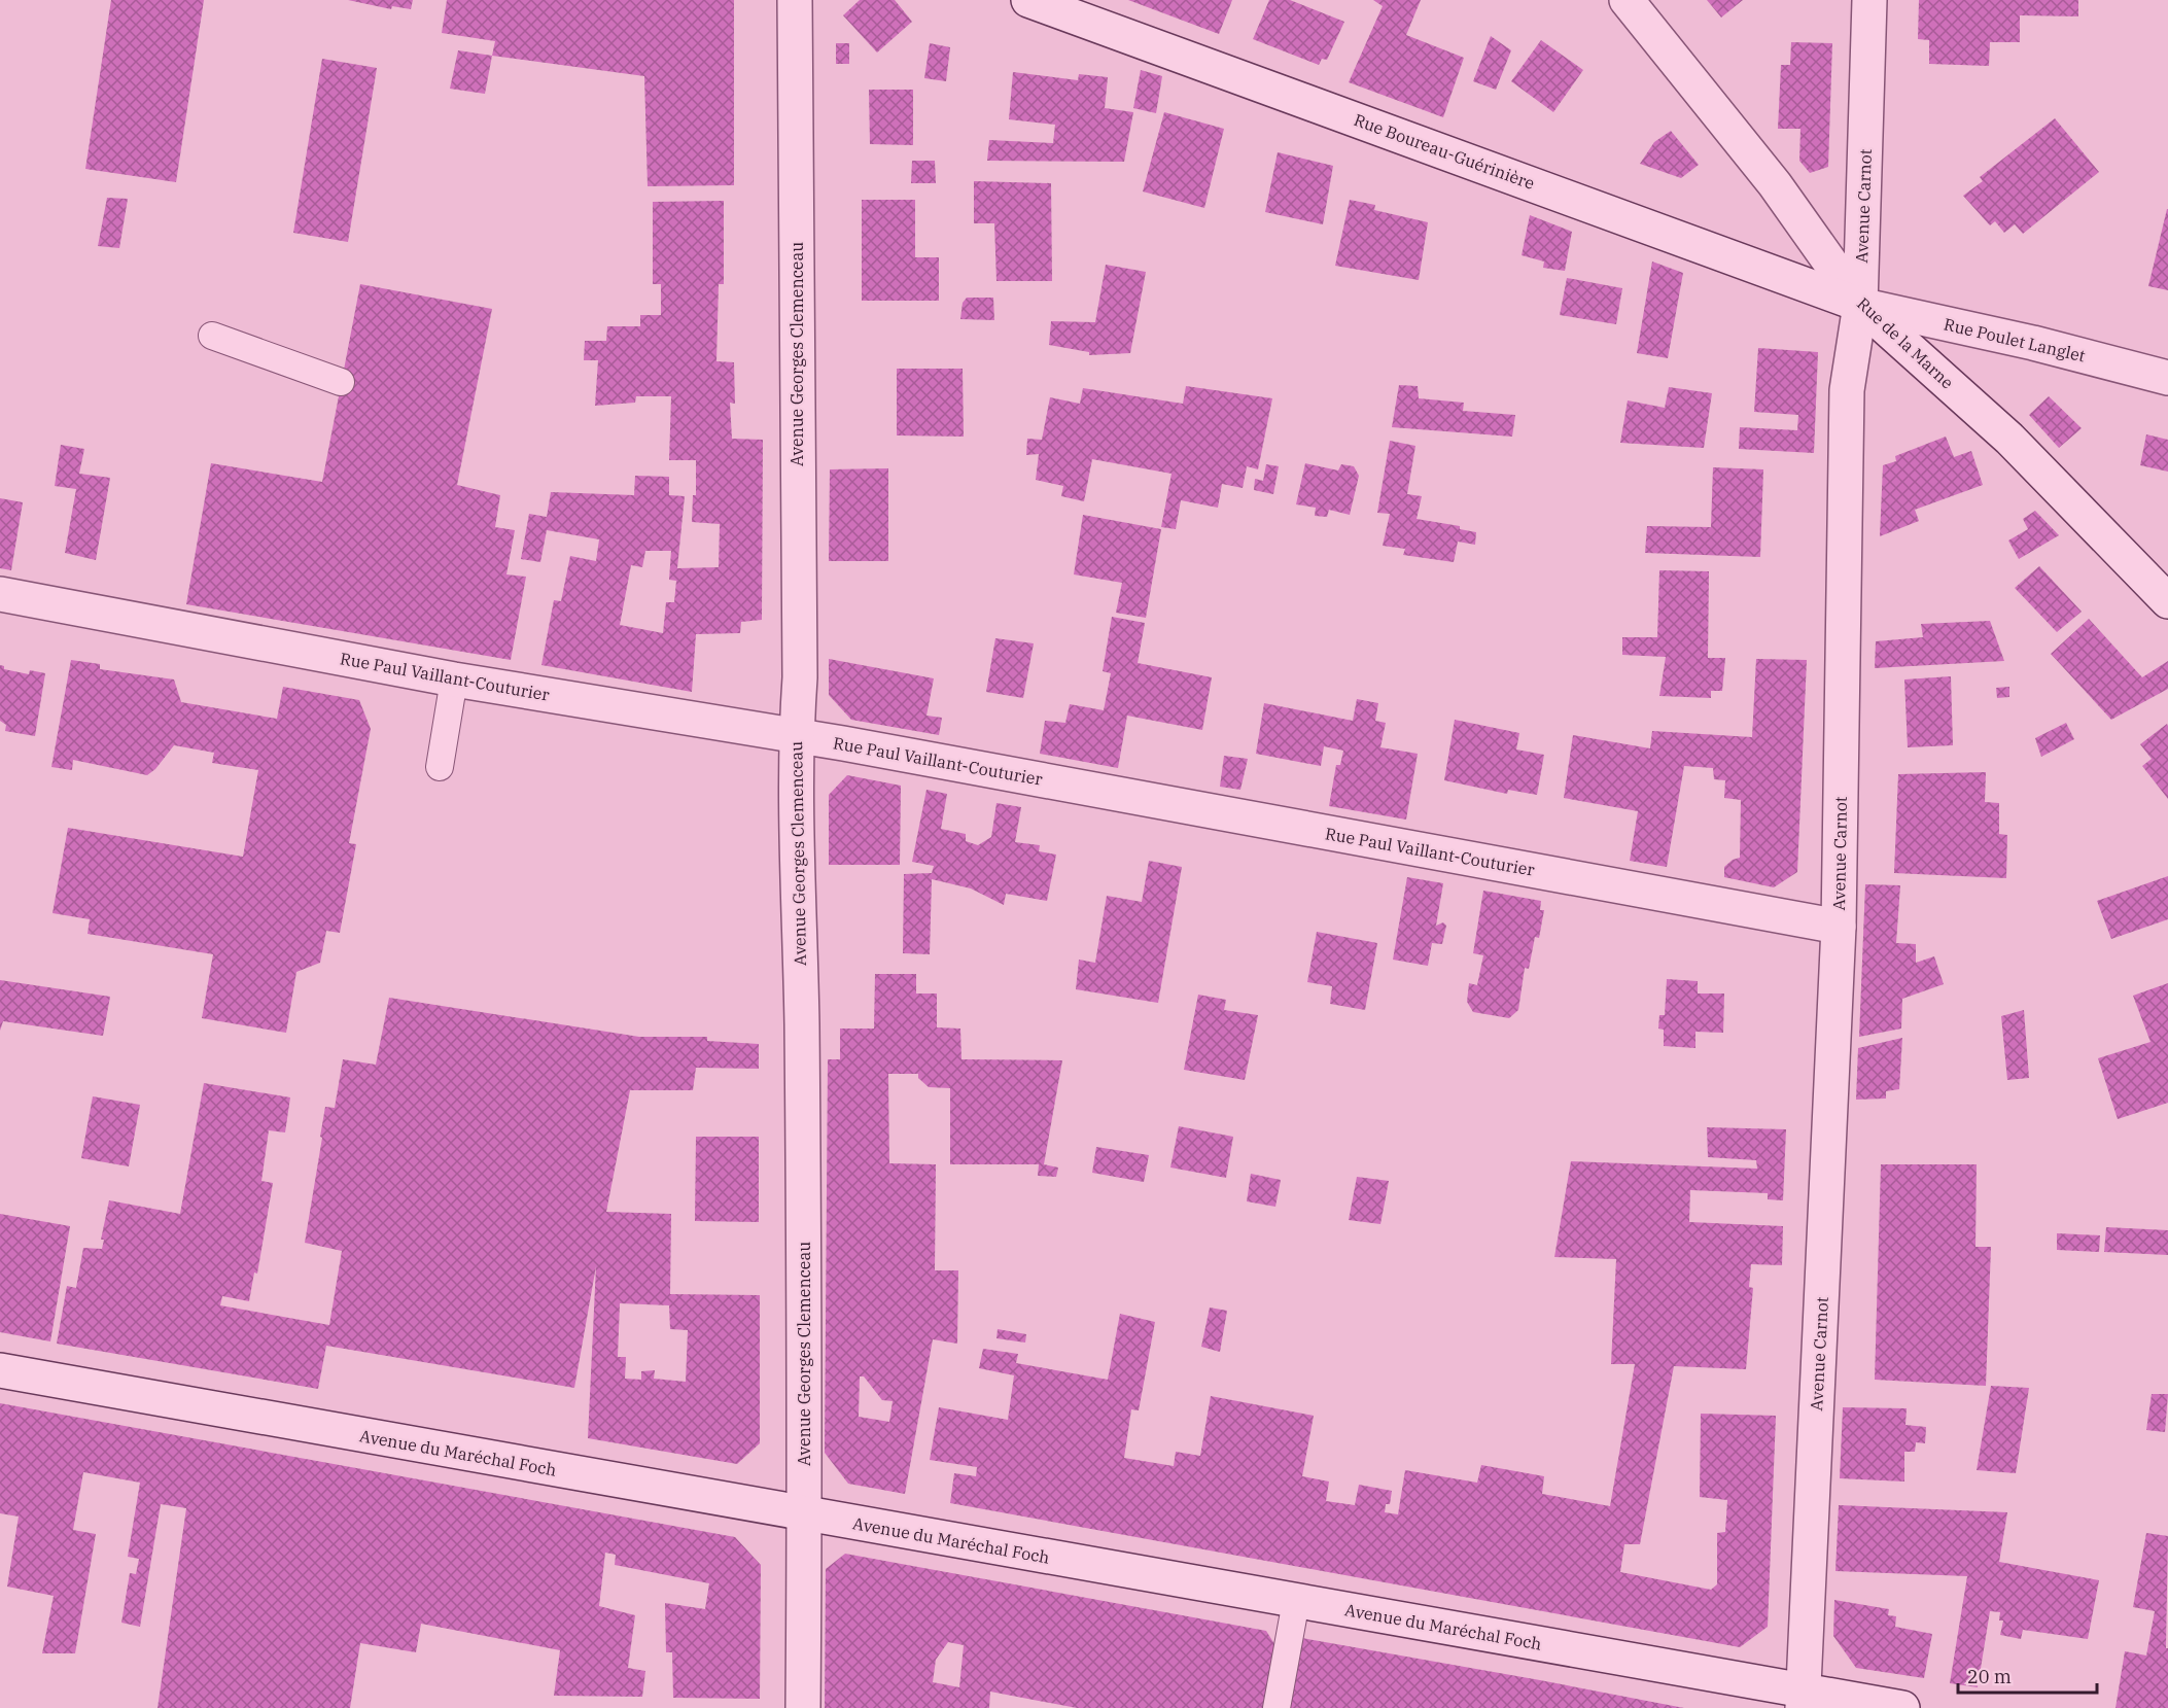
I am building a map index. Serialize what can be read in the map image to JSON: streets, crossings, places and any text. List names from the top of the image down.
{
  "streets": {
    "street": [
      "Rue Boureau-Guérinière",
      "Avenue Carnot",
      "Rue Poulet Langlet",
      "Rue de la Marne",
      "Avenue Georges Clemenceau",
      "Rue Paul Vaillant-Couturier",
      "Avenue du Maréchal Foch"
    ]
  },
  "crossings": [
    ["Rue Boureau-Guérinière", "Avenue Carnot"],
    ["Rue Boureau-Guérinière", "Rue Poulet Langlet"],
    ["Rue Boureau-Guérinière", "Rue de la Marne"],
    ["Avenue Carnot", "Rue Poulet Langlet"],
    ["Avenue Carnot", "Rue de la Marne"],
    ["Avenue Carnot", "Rue Paul Vaillant-Couturier"],
    ["Avenue Carnot", "Avenue du Maréchal Foch"],
    ["Rue Poulet Langlet", "Rue de la Marne"],
    ["Avenue Georges Clemenceau", "Rue Paul Vaillant-Couturier"],
    ["Avenue Georges Clemenceau", "Avenue du Maréchal Foch"]
  ],
  "scale_bar": "20 m"
}
